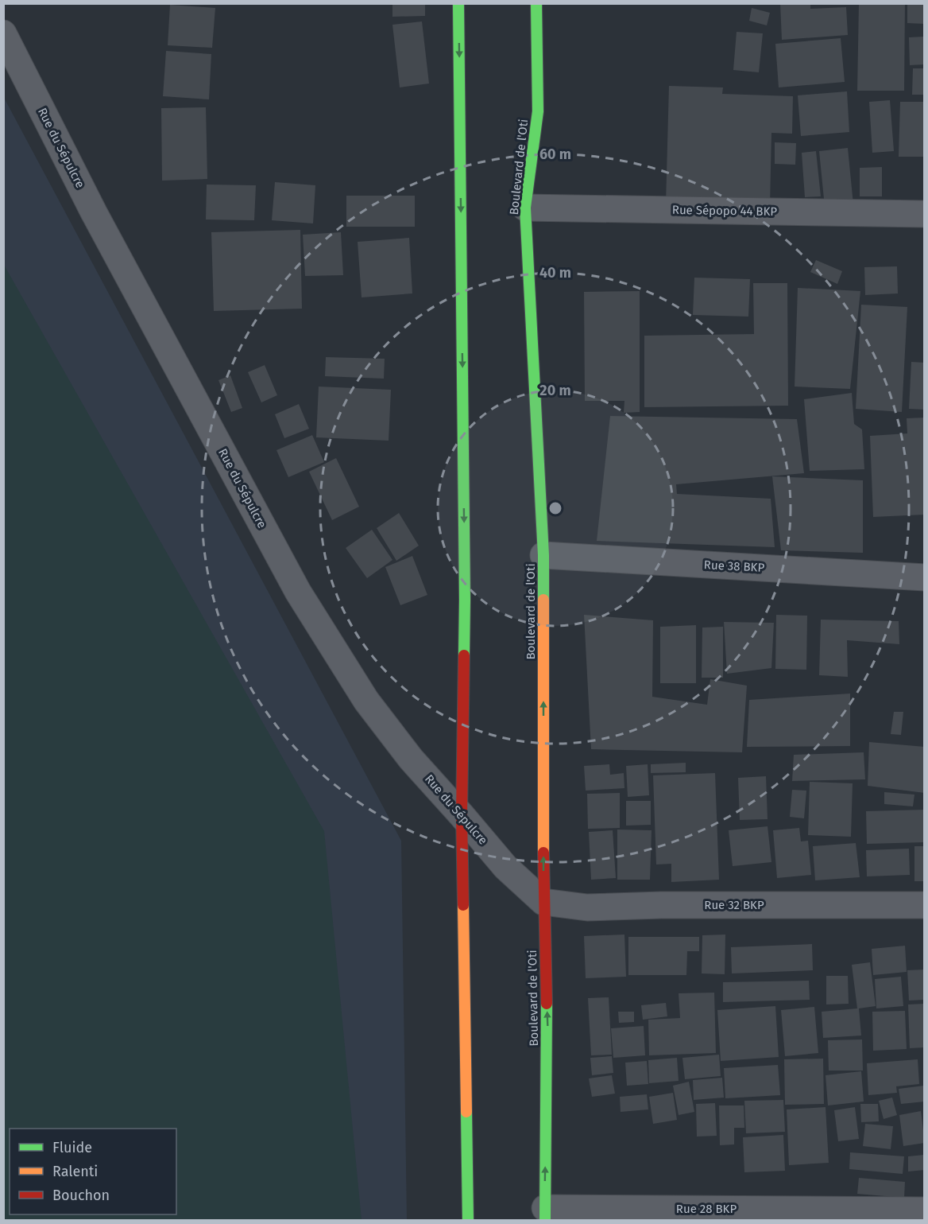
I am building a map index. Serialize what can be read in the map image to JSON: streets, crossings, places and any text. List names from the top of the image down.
{
  "streets": {
    "main road": ["Boulevard de l'Oti"],
    "street": [
      "Rue du Sépulcre",
      "Rue Sépopo 44 BKP",
      "Rue 38 BKP",
      "Rue 32 BKP",
      "Rue 28 BKP"
    ]
  },
  "crossings": [
    ["Rue du Sépulcre", "Boulevard de l'Oti"],
    ["Rue du Sépulcre", "Rue 32 BKP"],
    ["Boulevard de l'Oti", "Rue Sépopo 44 BKP"],
    ["Boulevard de l'Oti", "Rue 38 BKP"],
    ["Boulevard de l'Oti", "Rue 32 BKP"],
    ["Boulevard de l'Oti", "Rue 28 BKP"]
  ],
  "legend": ["Fluide", "Ralenti", "Bouchon"],
  "rings": ["60 m", "40 m", "20 m"]
}
